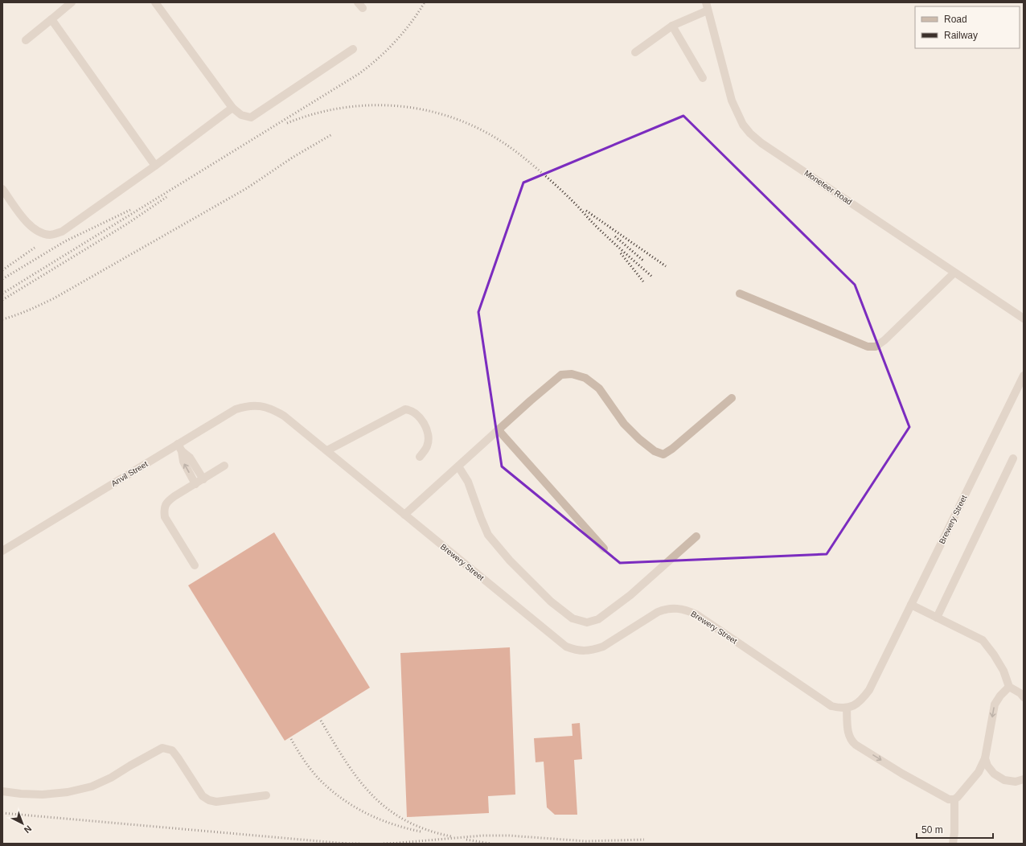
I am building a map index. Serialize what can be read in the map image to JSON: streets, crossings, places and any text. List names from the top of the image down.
{
  "streets": {
    "street": ["Moneteer Road", "Anvil Street", "Brewery Street"]
  },
  "crossings": [
    ["Anvil Street", "Brewery Street"]
  ],
  "legend": ["Road", "Railway"],
  "scale_bar": "50 m",
  "north": "bottom right"
}
